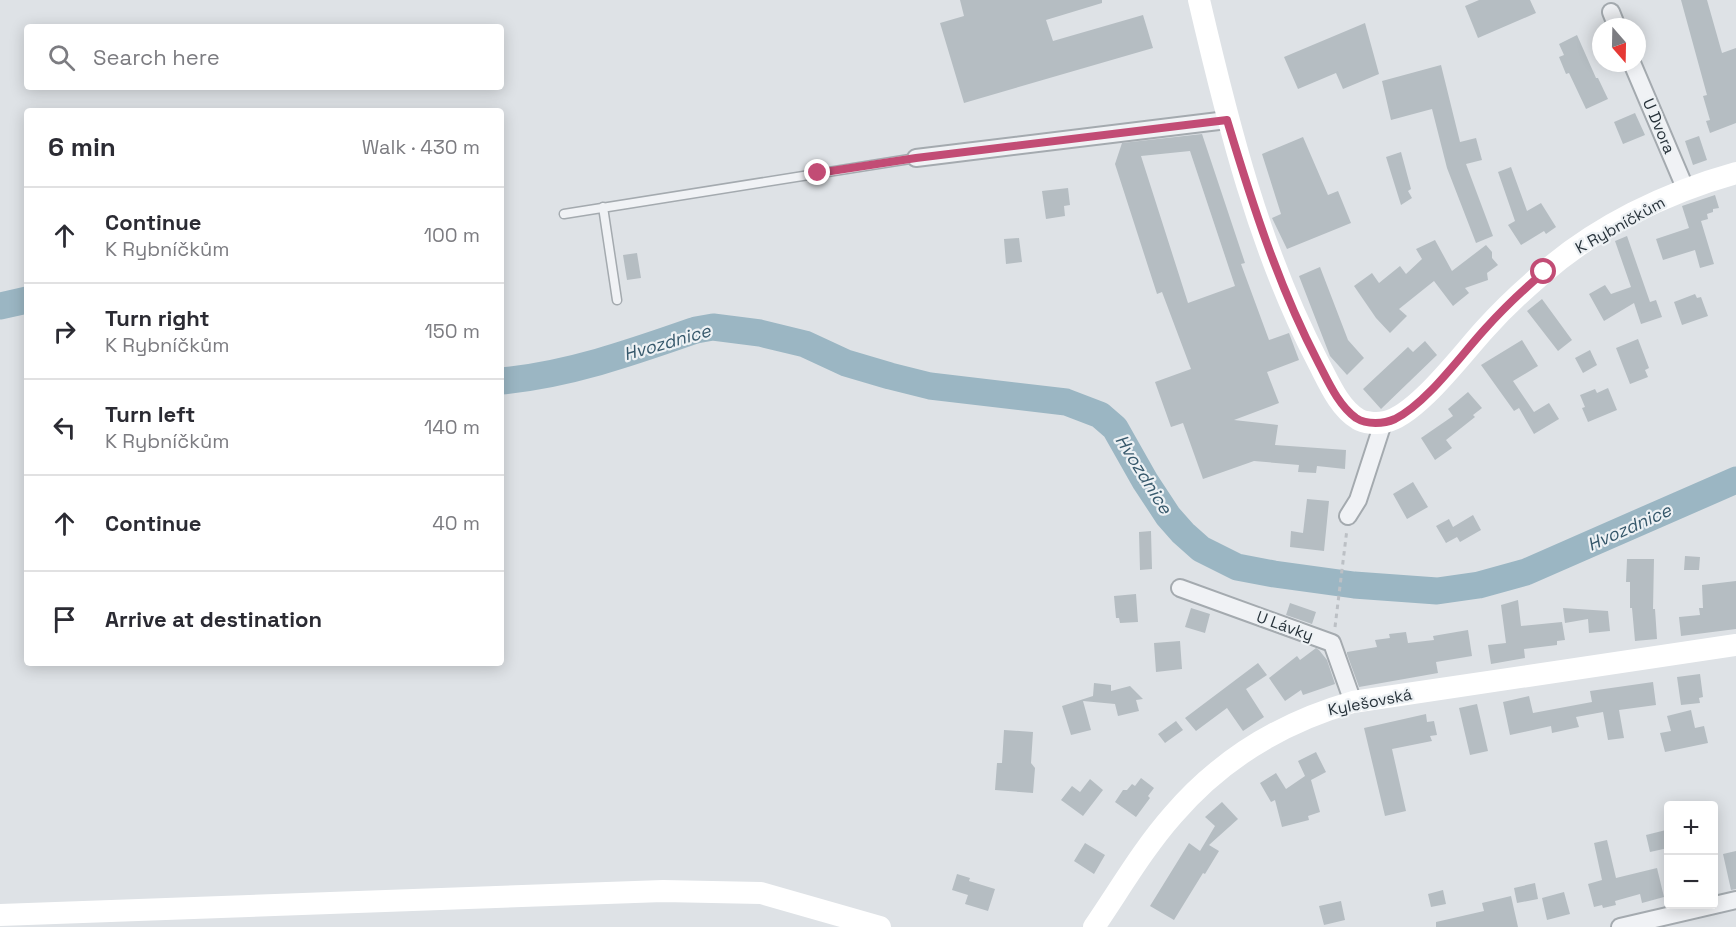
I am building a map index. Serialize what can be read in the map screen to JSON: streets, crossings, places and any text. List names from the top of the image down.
{
  "streets": {
    "main road": ["K Rybníčkům", "Kylešovská"],
    "street": ["U Dvora", "U Lávky"]
  },
  "crossings": [
    ["U Dvora", "K Rybníčkům"],
    ["U Lávky", "Kylešovská"]
  ],
  "water": ["Hvozdnice"],
  "north": "bottom",
  "page": {
    "search": "Search here",
    "heading": ["6 min", "Walk · 430 m"],
    "list": [
      ["Continue", "K Rybníčkům", "100 m"],
      ["Turn right", "K Rybníčkům", "150 m"],
      ["Turn left", "K Rybníčkům", "140 m"],
      ["Continue", "40 m"],
      "Arrive at destination"
    ],
    "map_buttons": ["+", "−"]
  }
}
